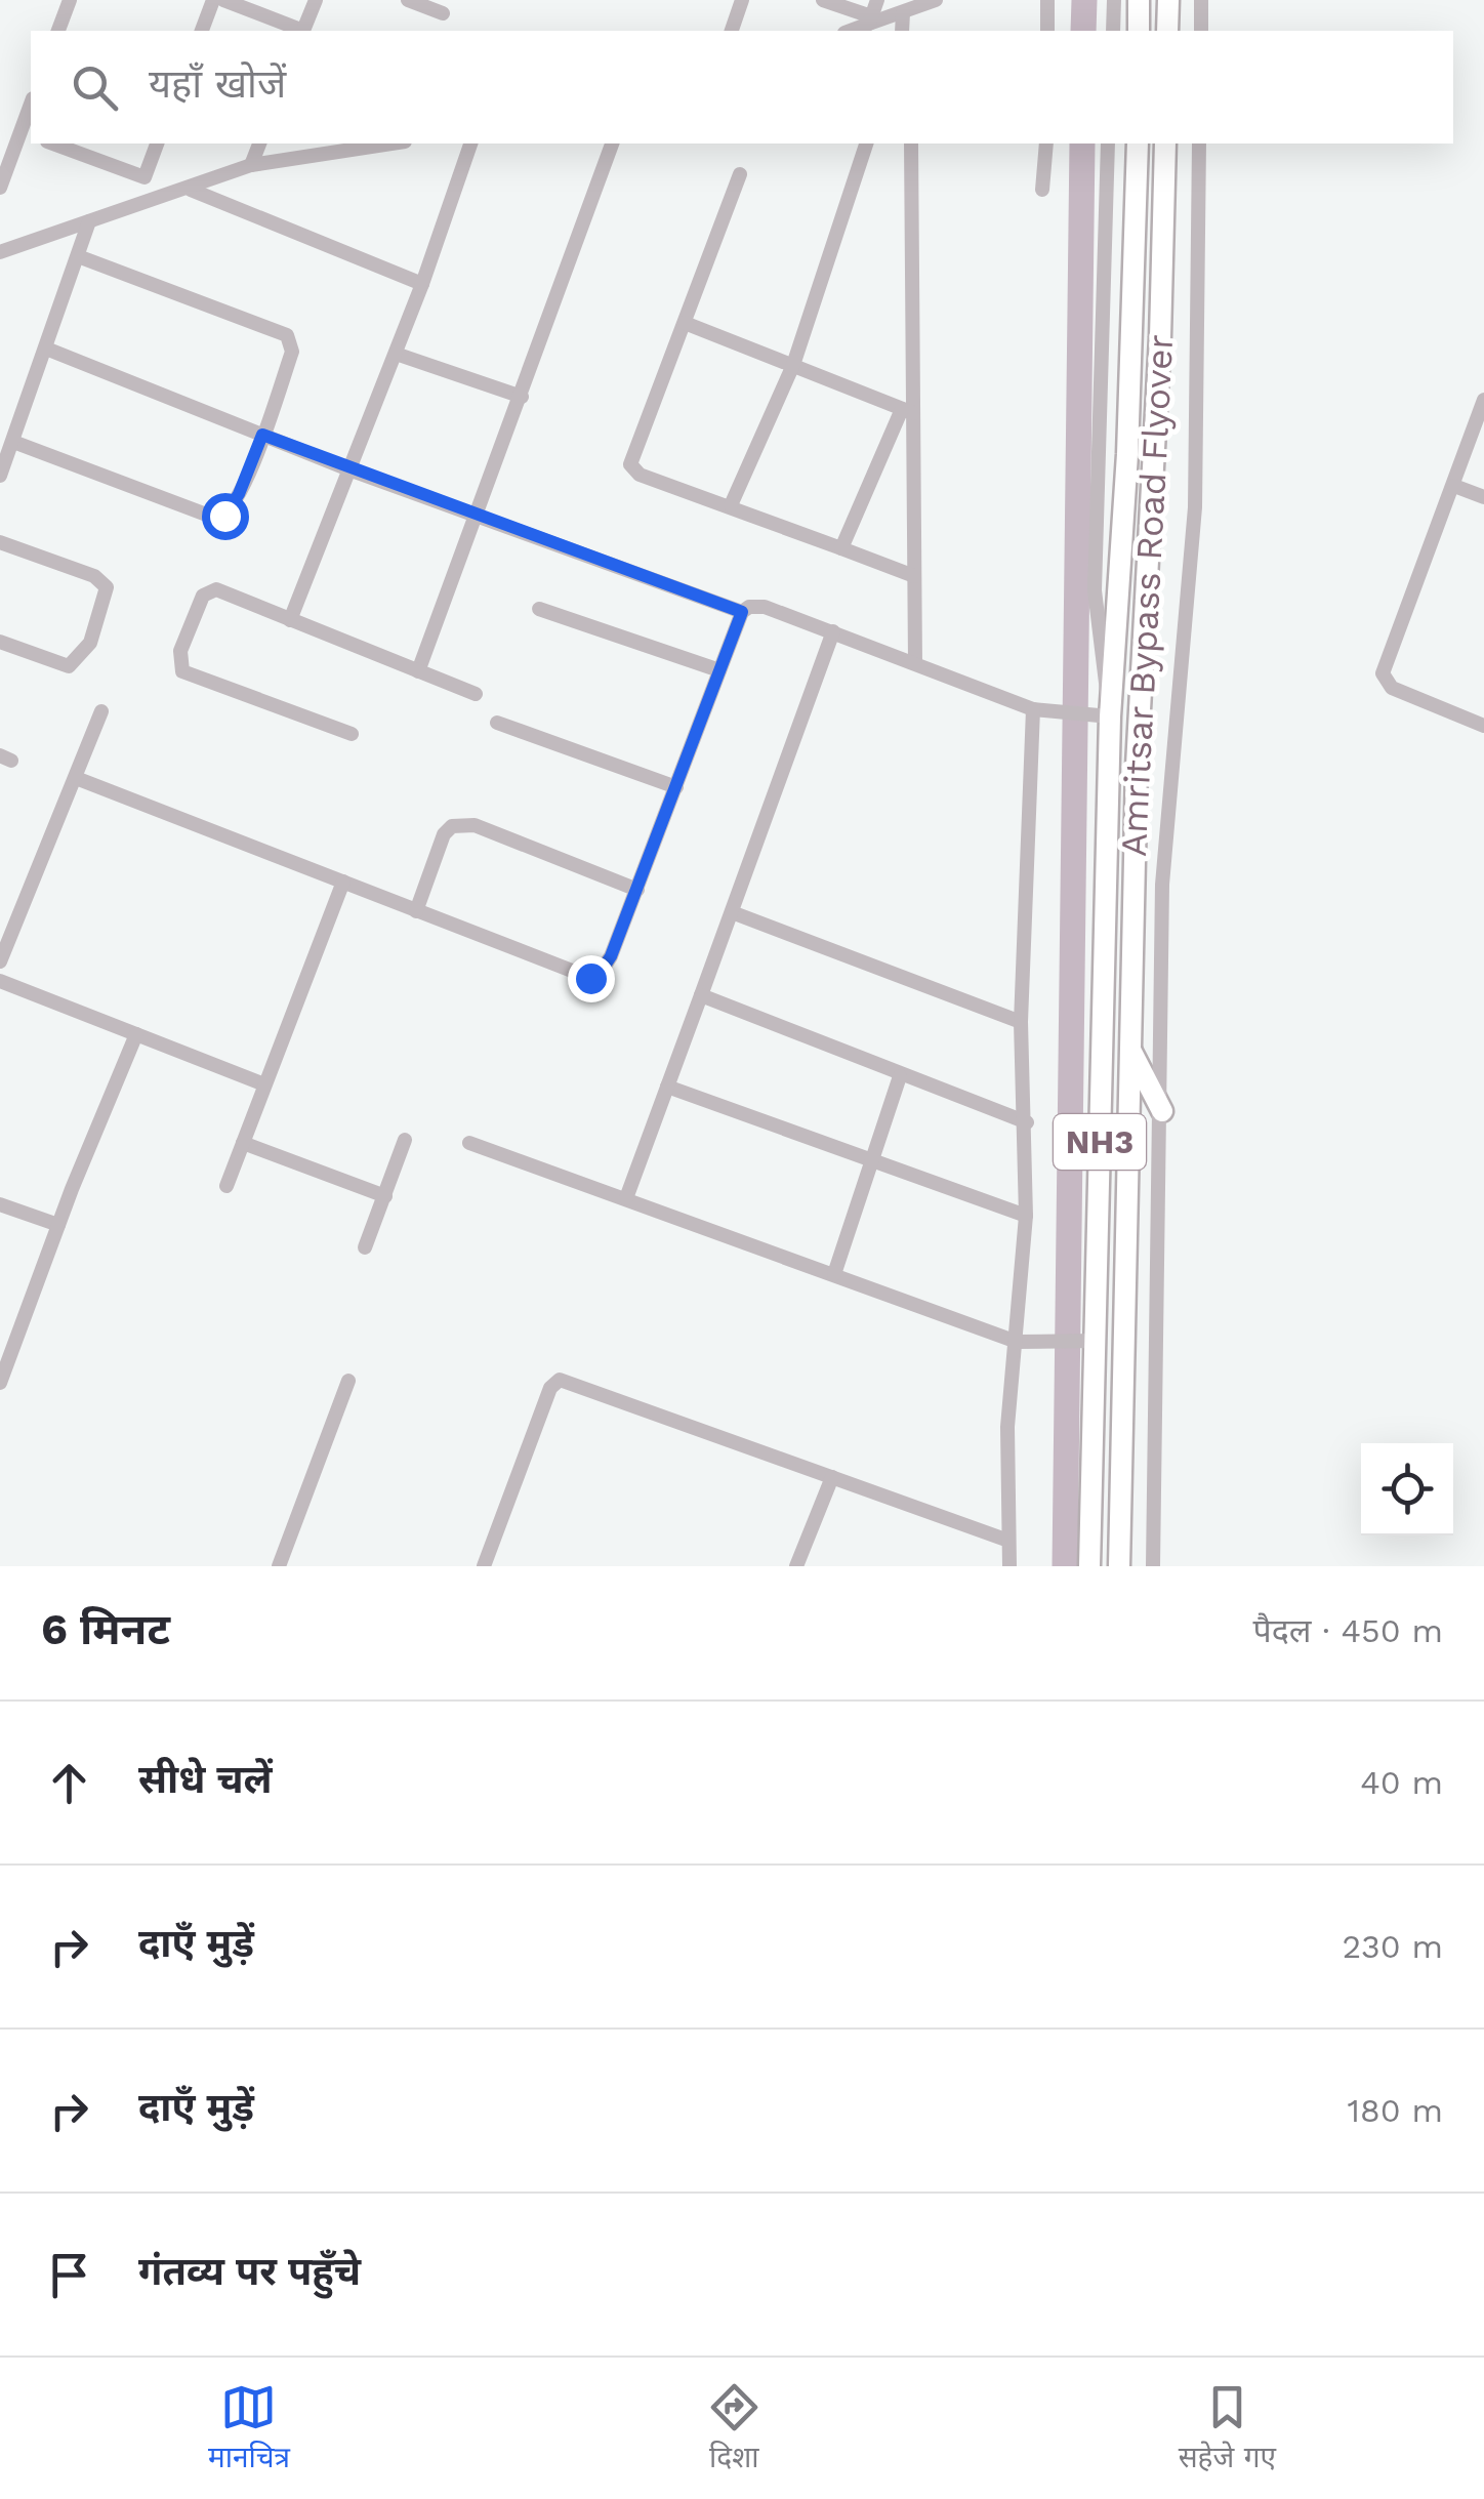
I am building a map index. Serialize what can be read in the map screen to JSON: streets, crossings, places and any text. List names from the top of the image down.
{
  "streets": {
    "highway": ["Amritsar Bypass Road Flyover", "NH3"]
  },
  "crossings": [
    ["Amritsar Bypass Road Flyover", "NH3"]
  ],
  "page": {
    "search": "यहाँ खोजें",
    "heading": ["6 मिनट", "पैदल · 450 m"],
    "list": [
      ["सीधे चलें", "40 m"],
      ["दाएँ मुड़ें", "230 m"],
      ["दाएँ मुड़ें", "180 m"],
      "गंतव्य पर पहुँचे"
    ],
    "nav": ["मानचित्र", "दिशा", "सहेजे गए"]
  }
}
